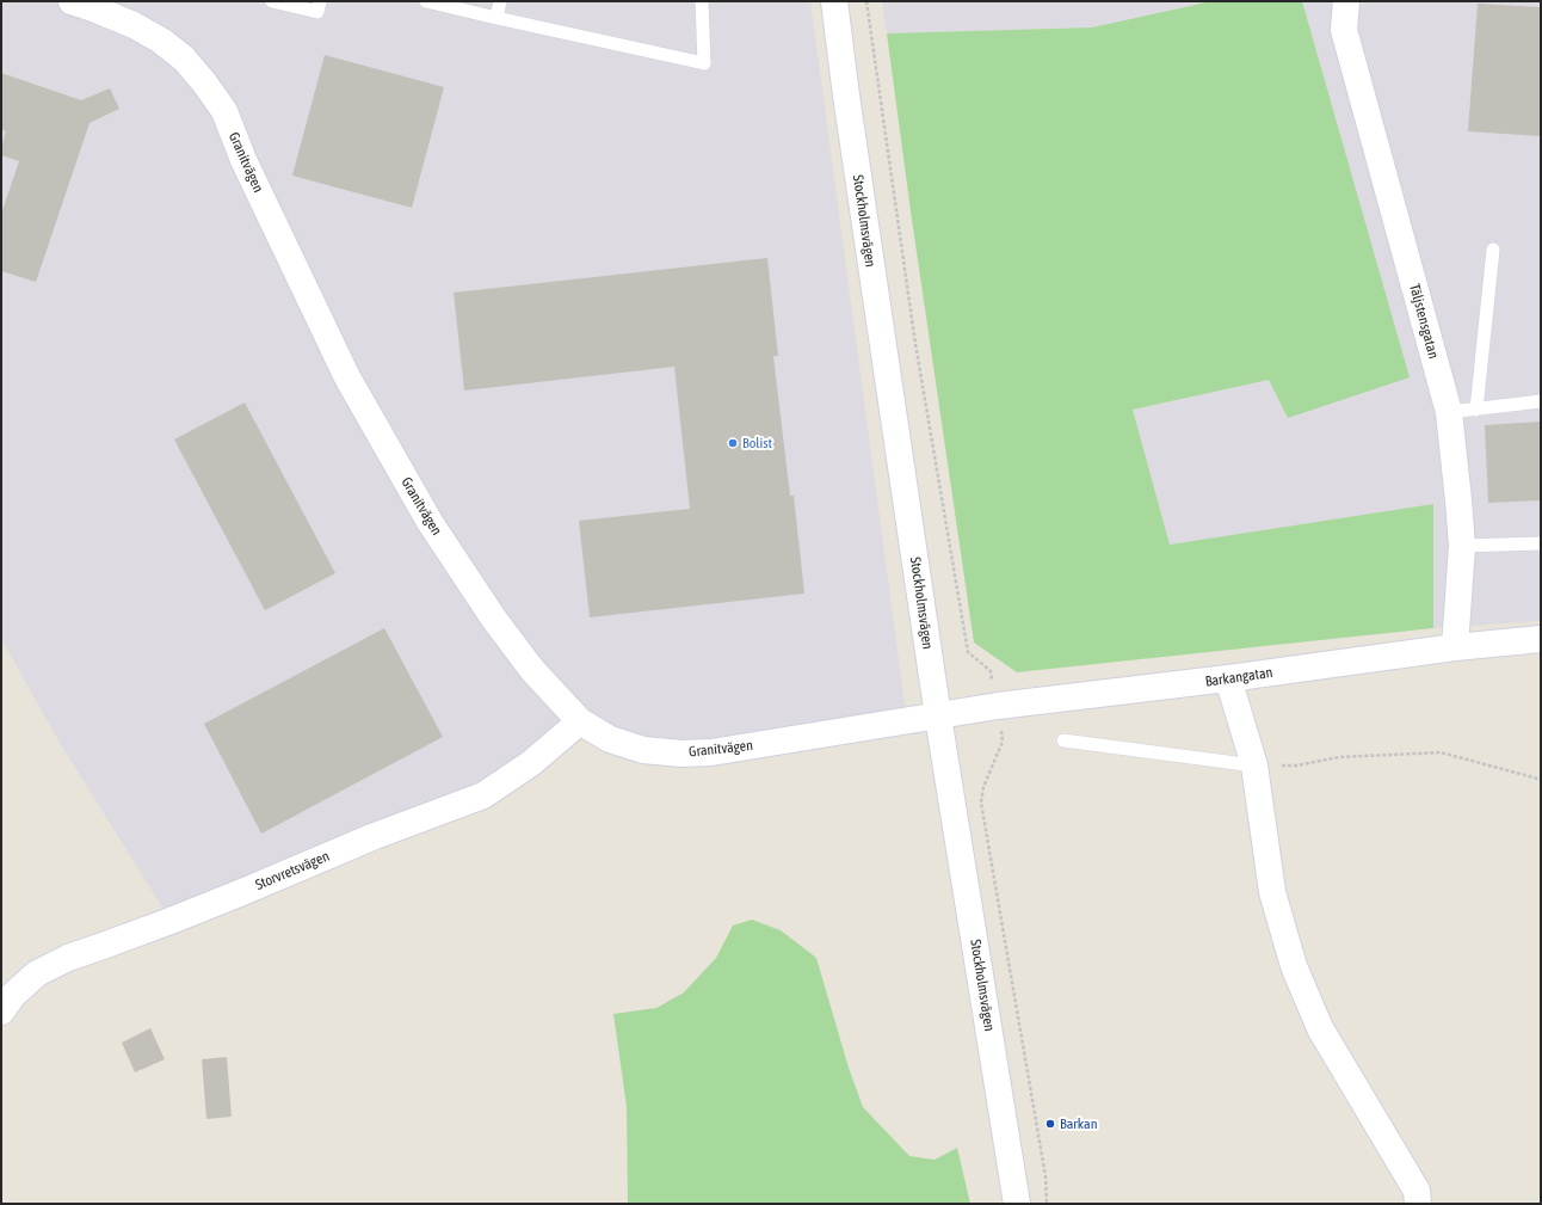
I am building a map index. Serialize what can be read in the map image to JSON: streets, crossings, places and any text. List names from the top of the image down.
{
  "streets": {
    "street": [
      "Granitvägen",
      "Stockholmsvägen",
      "Täljstensgatan",
      "Barkangatan",
      "Storvretsvägen"
    ]
  },
  "crossings": [
    ["Granitvägen", "Stockholmsvägen"],
    ["Granitvägen", "Barkangatan"],
    ["Granitvägen", "Storvretsvägen"],
    ["Stockholmsvägen", "Barkangatan"],
    ["Täljstensgatan", "Barkangatan"]
  ],
  "places": ["Bolist", "Barkan"]
}
